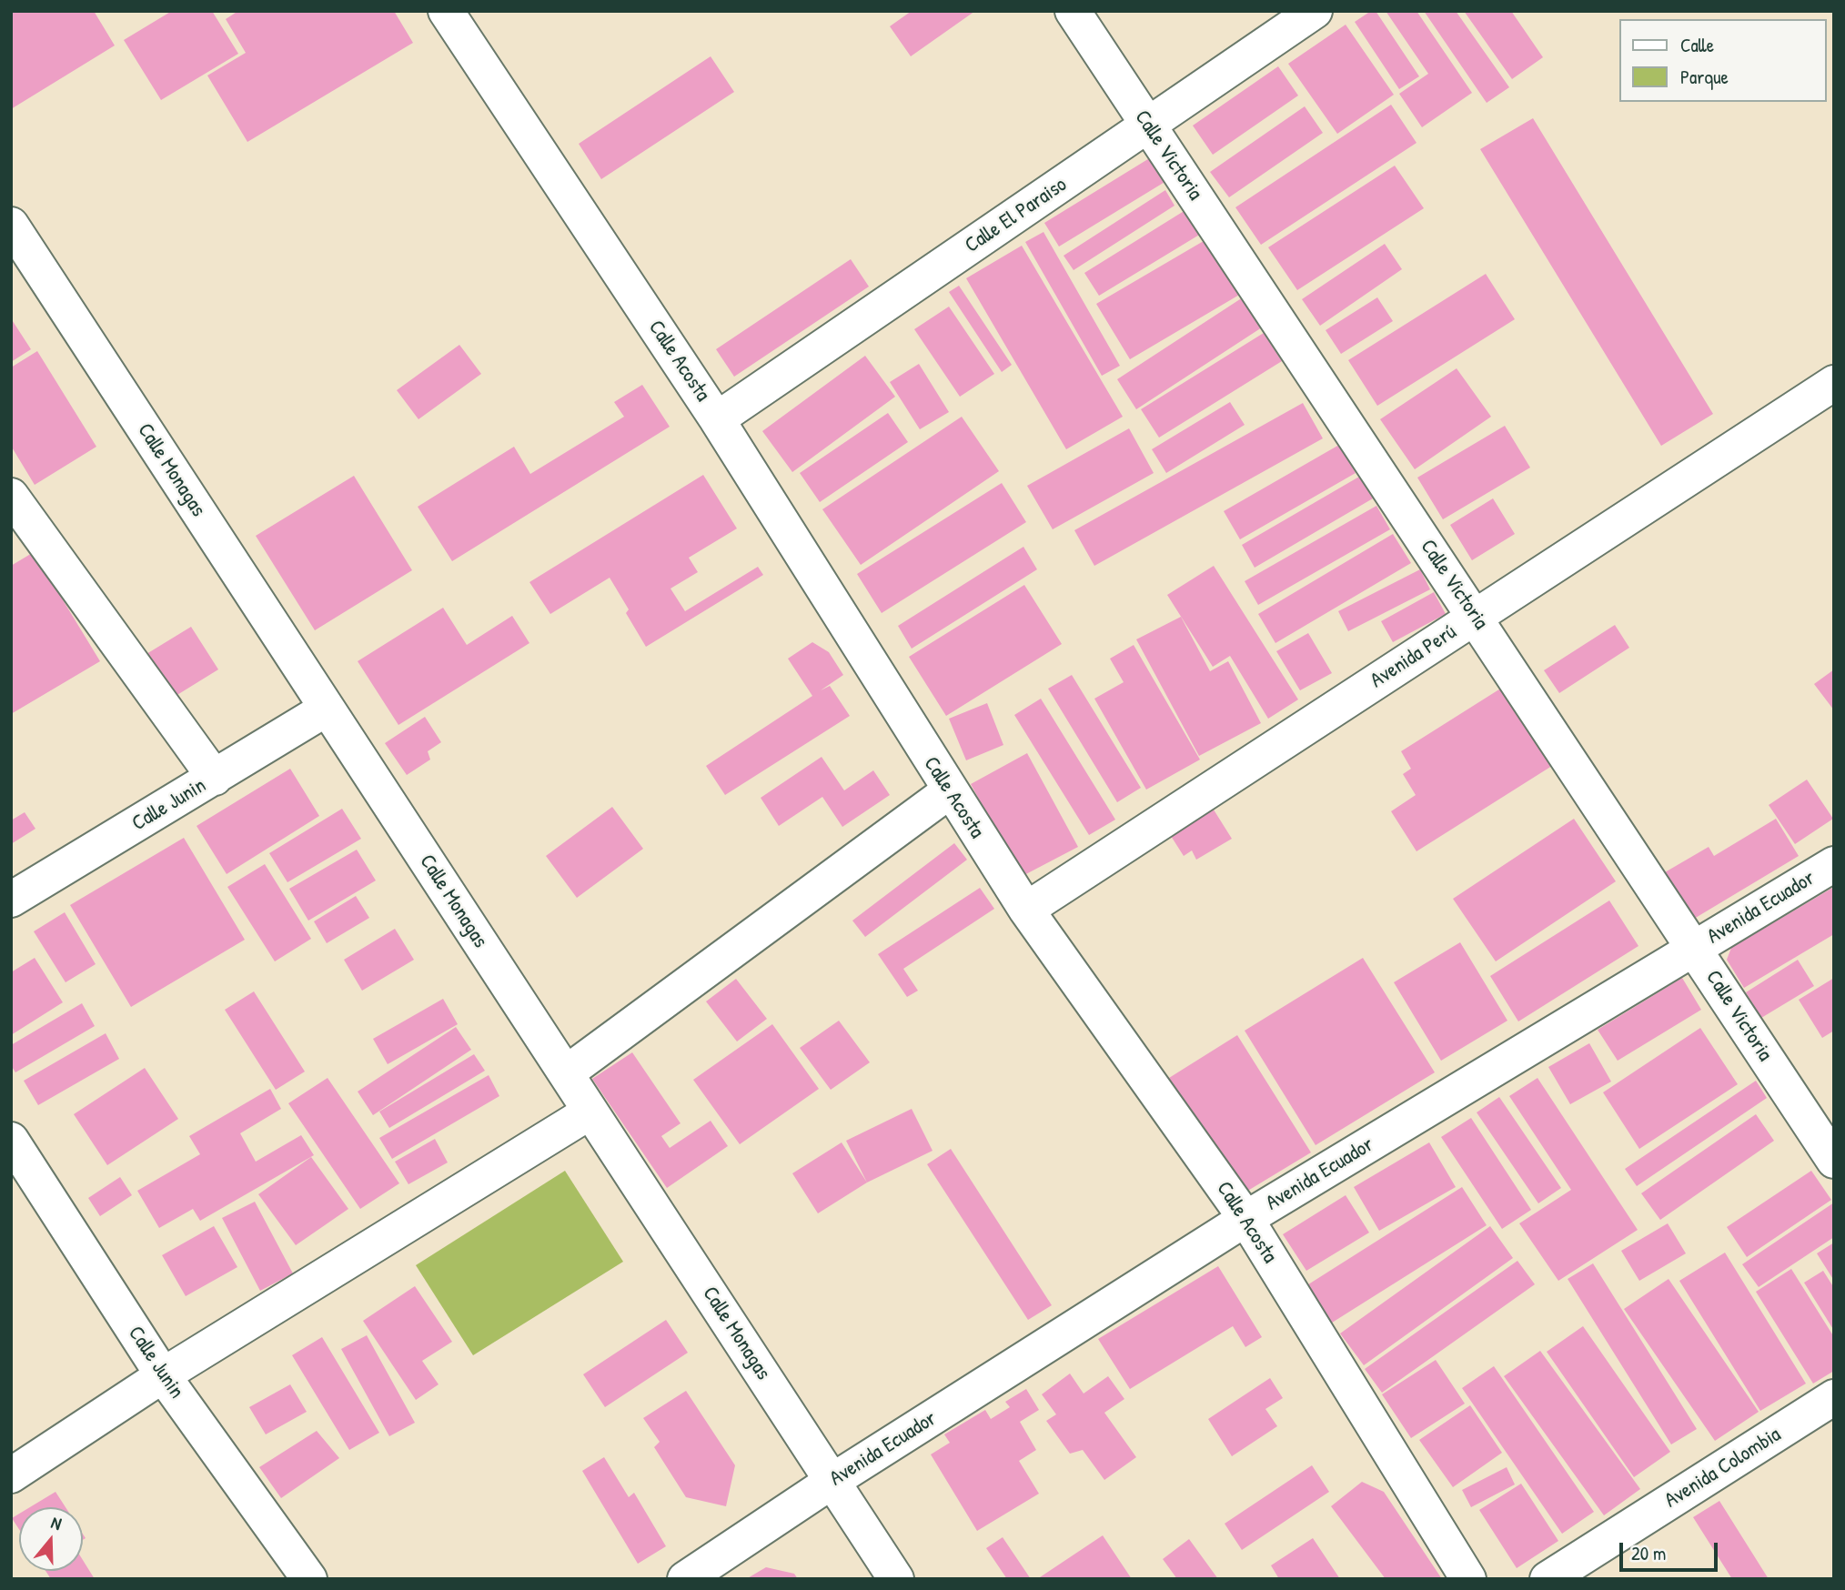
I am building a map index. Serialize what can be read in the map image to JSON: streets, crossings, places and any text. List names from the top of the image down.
{
  "streets": {
    "street": [
      "Calle Victoria",
      "Calle El Paraiso",
      "Calle Acosta",
      "Calle Monagas",
      "Avenida Perú",
      "Calle Junin",
      "Avenida Ecuador",
      "Avenida Colombia"
    ]
  },
  "crossings": [
    ["Calle Victoria", "Calle El Paraiso"],
    ["Calle Victoria", "Avenida Perú"],
    ["Calle Victoria", "Avenida Ecuador"],
    ["Calle El Paraiso", "Calle Acosta"],
    ["Calle Acosta", "Avenida Perú"],
    ["Calle Acosta", "Avenida Ecuador"],
    ["Calle Monagas", "Calle Junin"],
    ["Calle Monagas", "Avenida Ecuador"]
  ],
  "legend": ["Calle", "Parque"],
  "scale_bar": "20 m",
  "north": "top"
}
